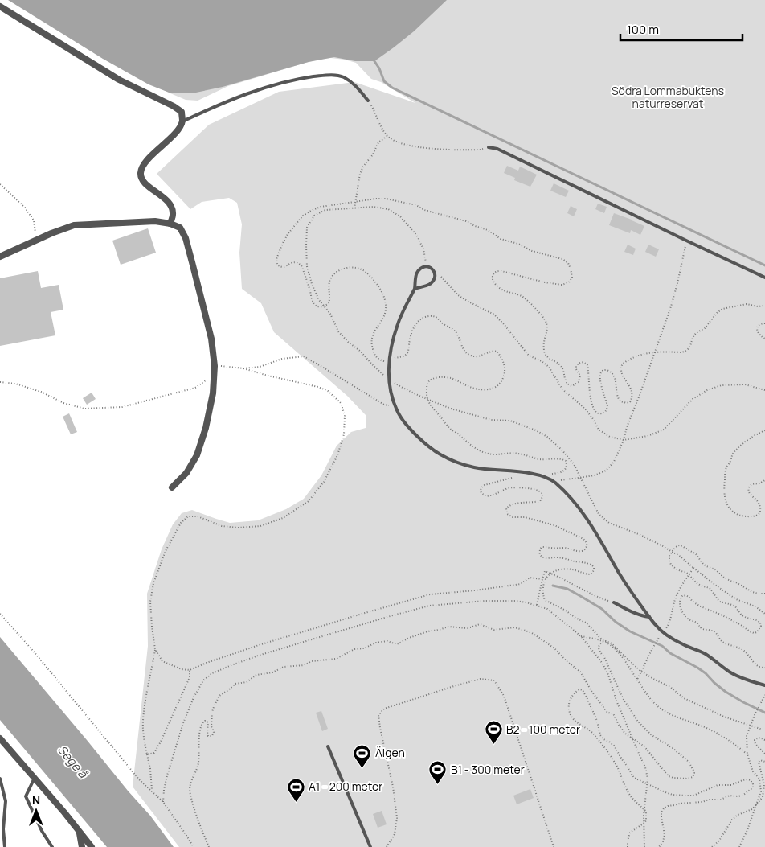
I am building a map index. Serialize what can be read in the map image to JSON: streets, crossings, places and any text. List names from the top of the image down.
{
  "water": ["Sege å"],
  "parks": ["Södra Lommabuktens naturreservat"],
  "places": {
    "sports": [
      "B2 - 100 meter",
      "Älgen",
      "B1 - 300 meter",
      "A1 - 200 meter"
    ]
  },
  "scale_bar": "100 m",
  "north": "top"
}
